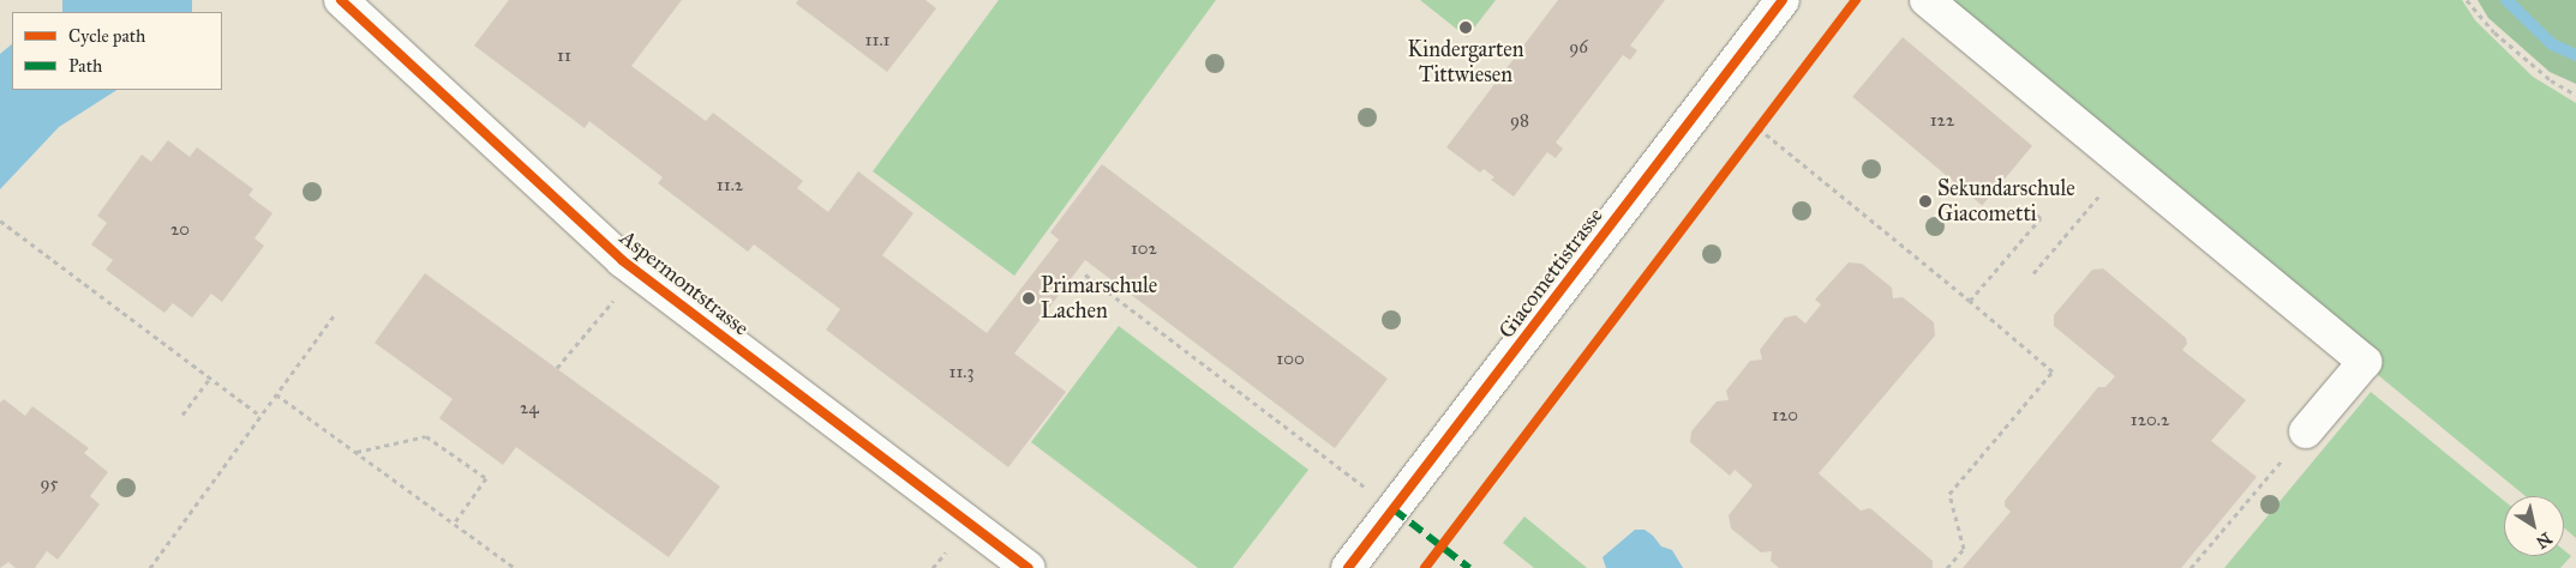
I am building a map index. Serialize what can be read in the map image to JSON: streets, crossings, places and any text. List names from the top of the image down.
{
  "streets": {
    "street": ["Giacomettistrasse", "Aspermontstrasse"]
  },
  "places": ["Kindergarten Tittwiesen", "Sekundarschule Giacometti", "Primarschule Lachen"],
  "house_numbers": [
    "11.1",
    "96",
    "11",
    "98",
    "122",
    "11.2",
    "20",
    "102",
    "100",
    "11.3",
    "24",
    "120",
    "120.2",
    "95"
  ],
  "legend": ["Cycle path", "Path"],
  "north": "bottom right"
}
